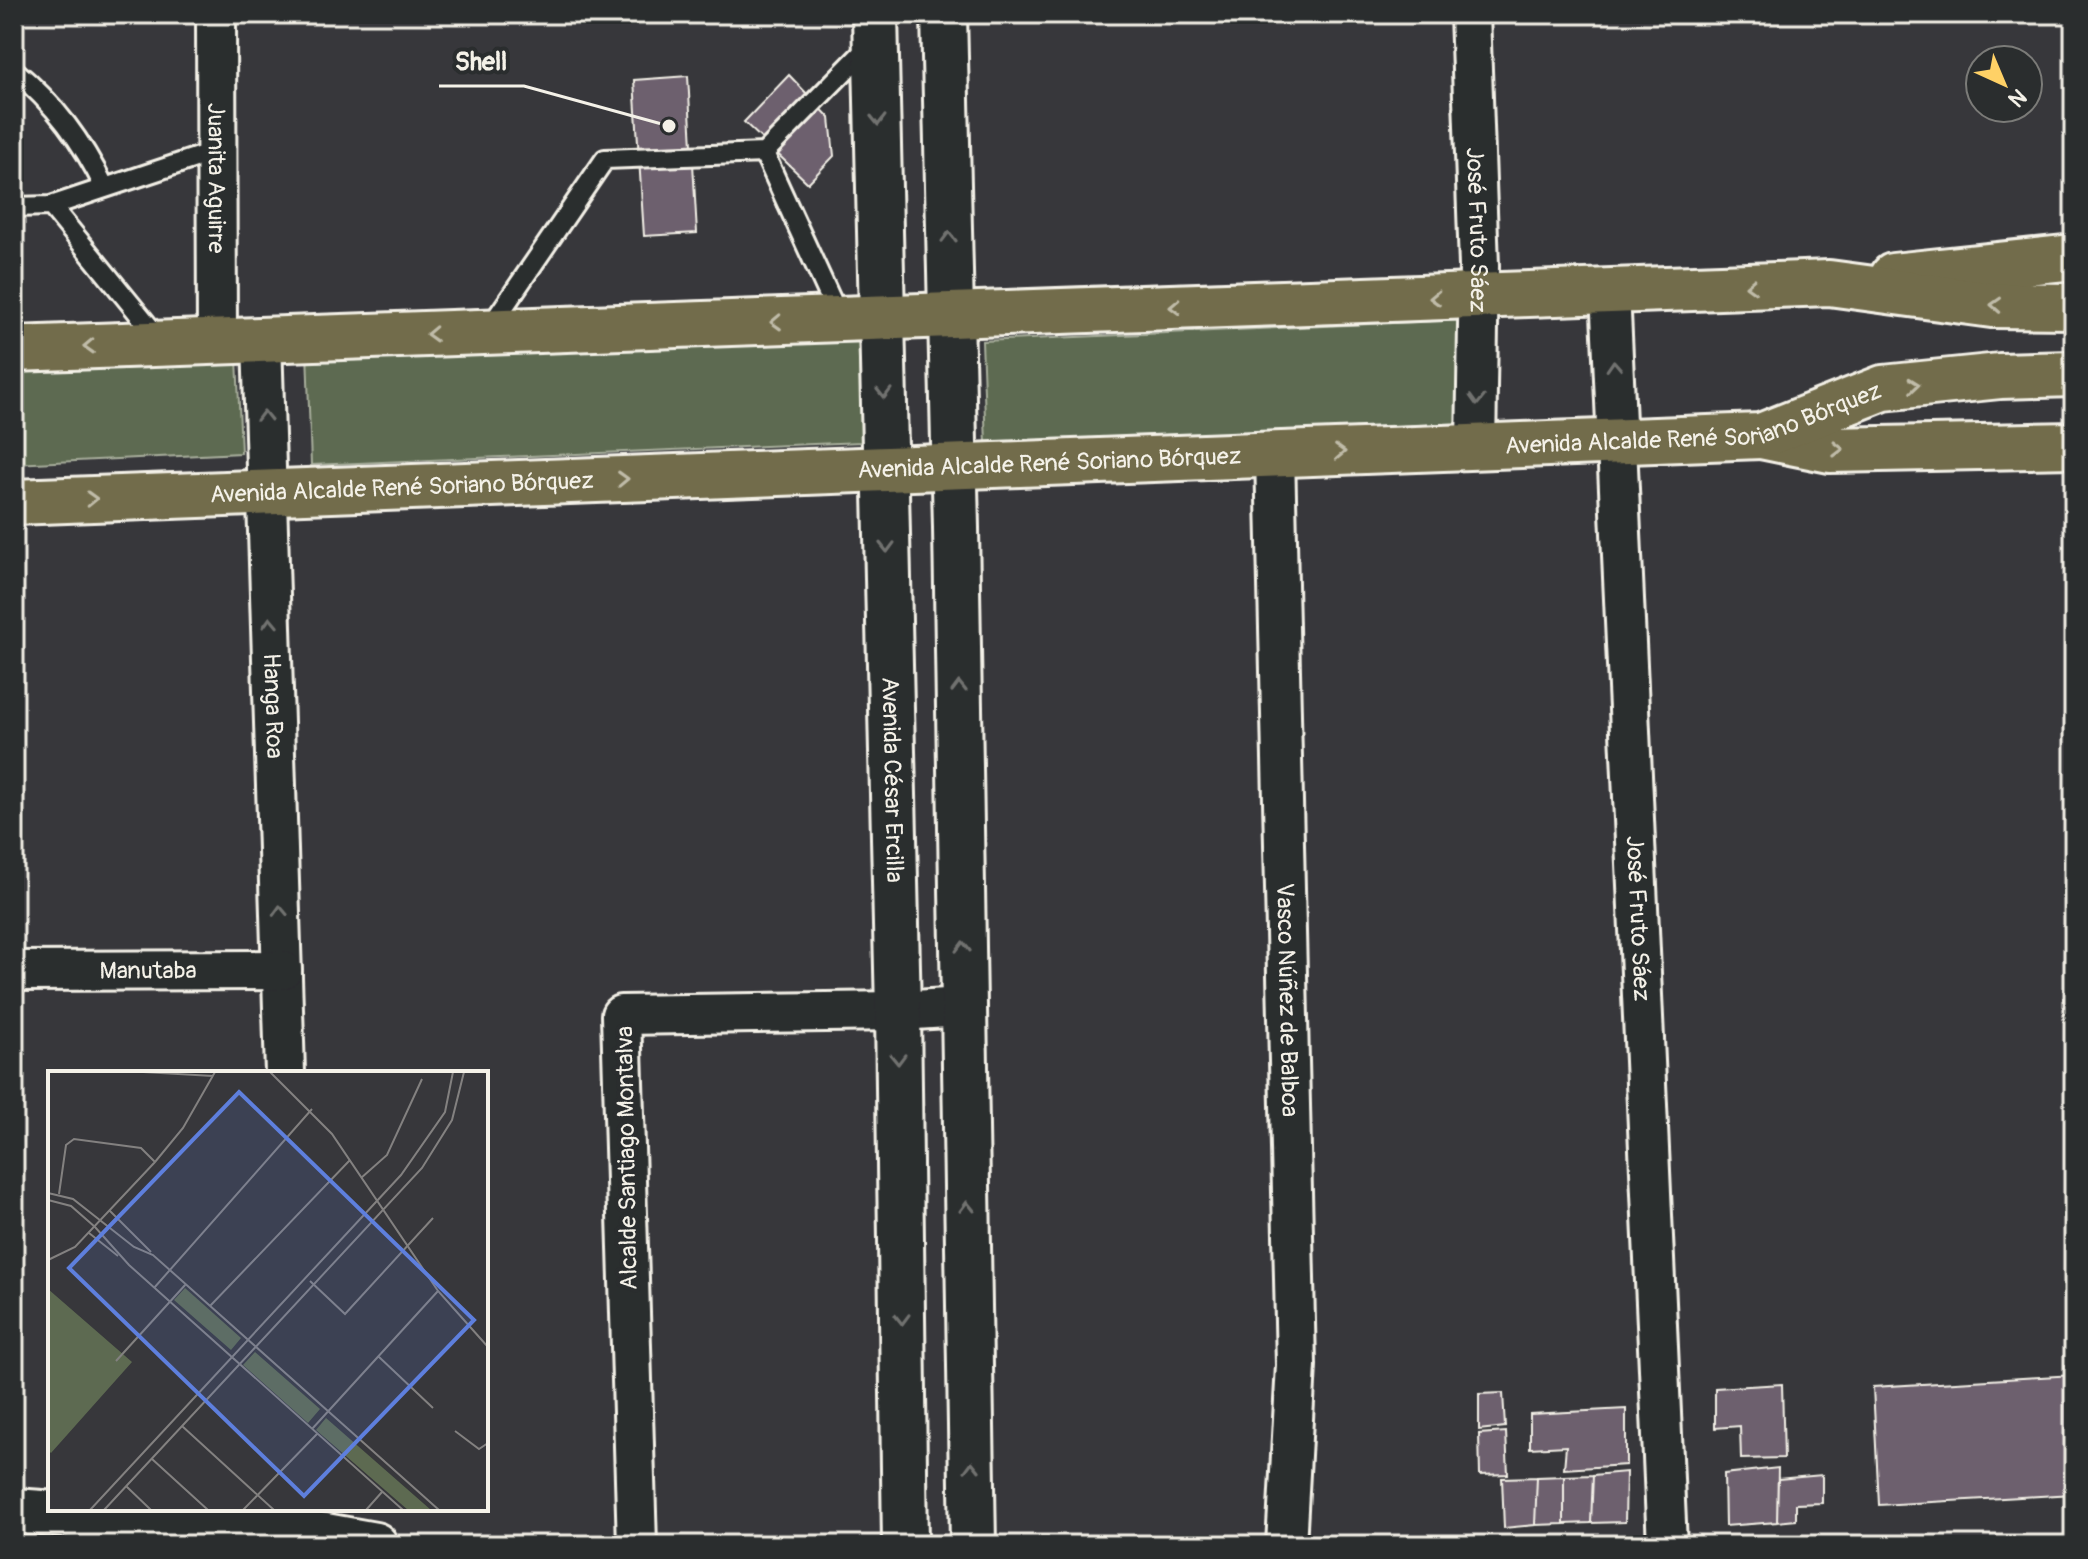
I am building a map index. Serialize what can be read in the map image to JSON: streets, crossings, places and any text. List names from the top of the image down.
{
  "streets": {
    "main road": ["Avenida Alcalde René Soriano Bórquez", "Avenida César Ercilla"],
    "street": [
      "Juanita Aguirre",
      "José Fruto Sáez",
      "Hanga Roa",
      "Manutaba",
      "Vasco Núñez de Balboa",
      "Alcalde Santiago Montalva"
    ]
  },
  "crossings": [
    ["José Fruto Sáez", "Avenida Alcalde René Soriano Bórquez"],
    ["Avenida Alcalde René Soriano Bórquez", "Hanga Roa"],
    ["Avenida Alcalde René Soriano Bórquez", "Avenida César Ercilla"],
    ["Avenida Alcalde René Soriano Bórquez", "Vasco Núñez de Balboa"],
    ["Hanga Roa", "Manutaba"],
    ["Avenida César Ercilla", "Alcalde Santiago Montalva"]
  ],
  "one_way": ["Hanga Roa"],
  "places": ["Shell"],
  "north": "bottom right"
}
